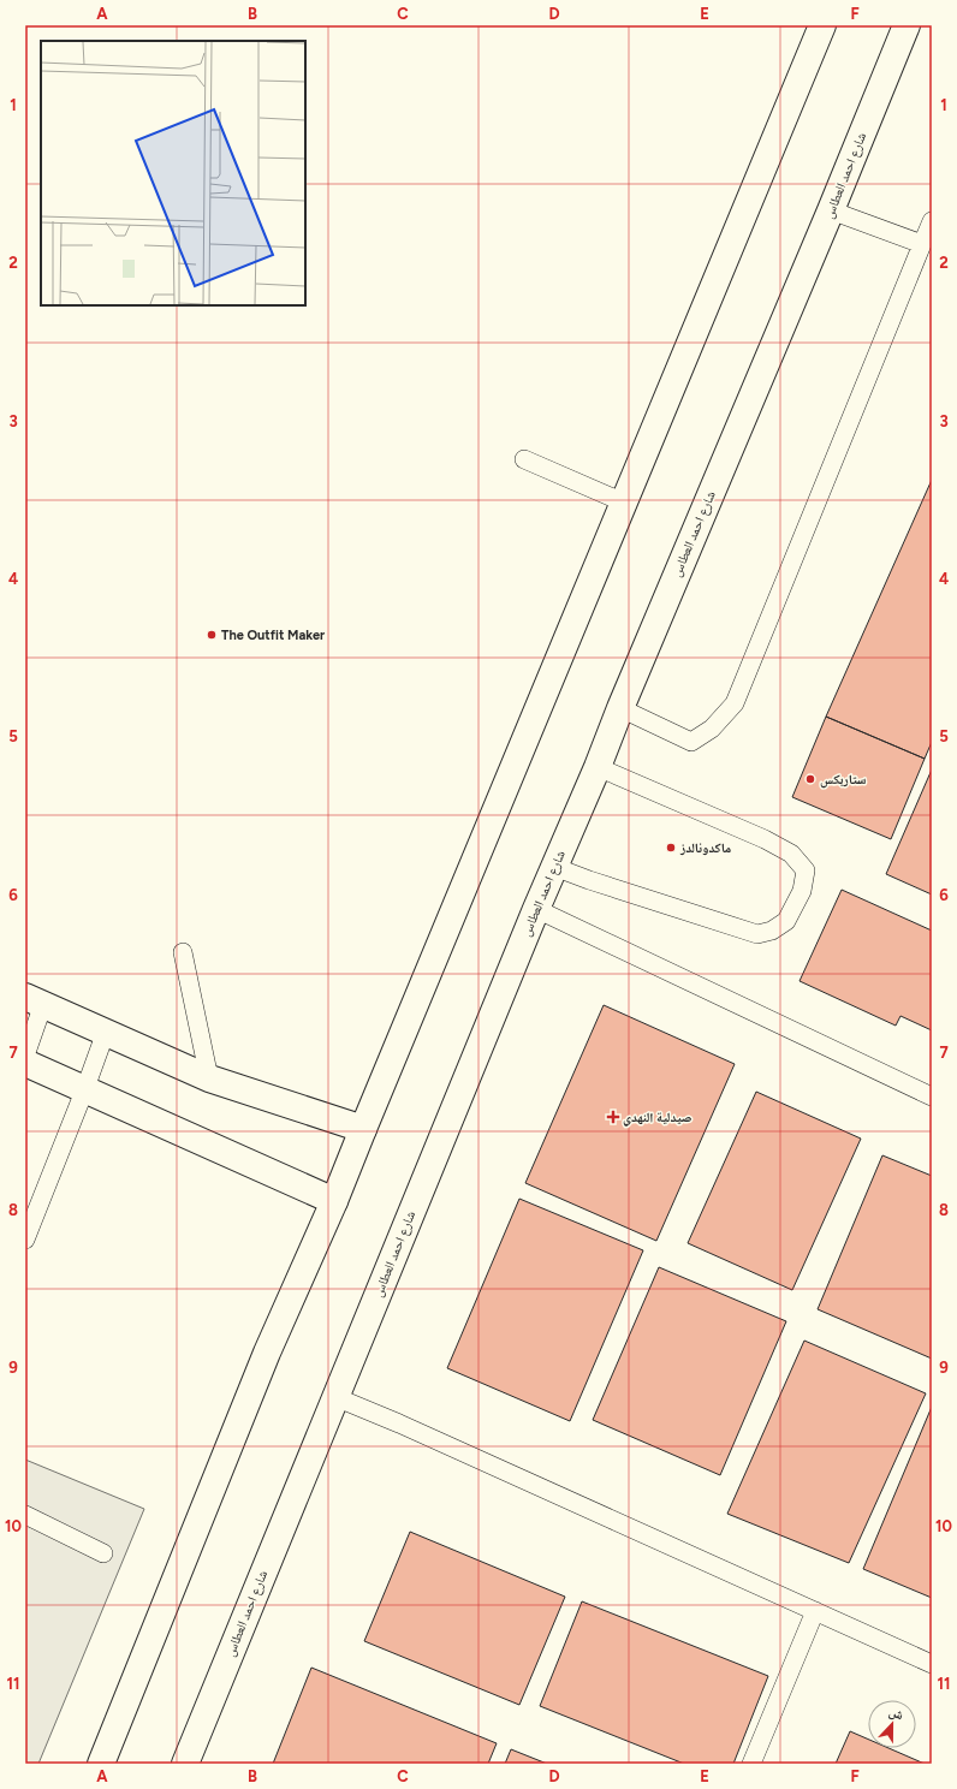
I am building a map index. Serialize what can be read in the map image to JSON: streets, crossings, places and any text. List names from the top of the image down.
{
  "streets": {
    "street": ["شارع احمد العطاس"]
  },
  "places": {
    "other": ["The Outfit Maker", "ستاربكس", "ماكدونالدز"],
    "health": ["صيدلية النهدي"]
  },
  "north": "top",
  "grid": {
    "columns": [
      "A",
      "B",
      "C",
      "D",
      "E",
      "F"
    ],
    "rows": [
      "1",
      "2",
      "3",
      "4",
      "5",
      "6",
      "7",
      "8",
      "9",
      "10",
      "11"
    ]
  }
}
